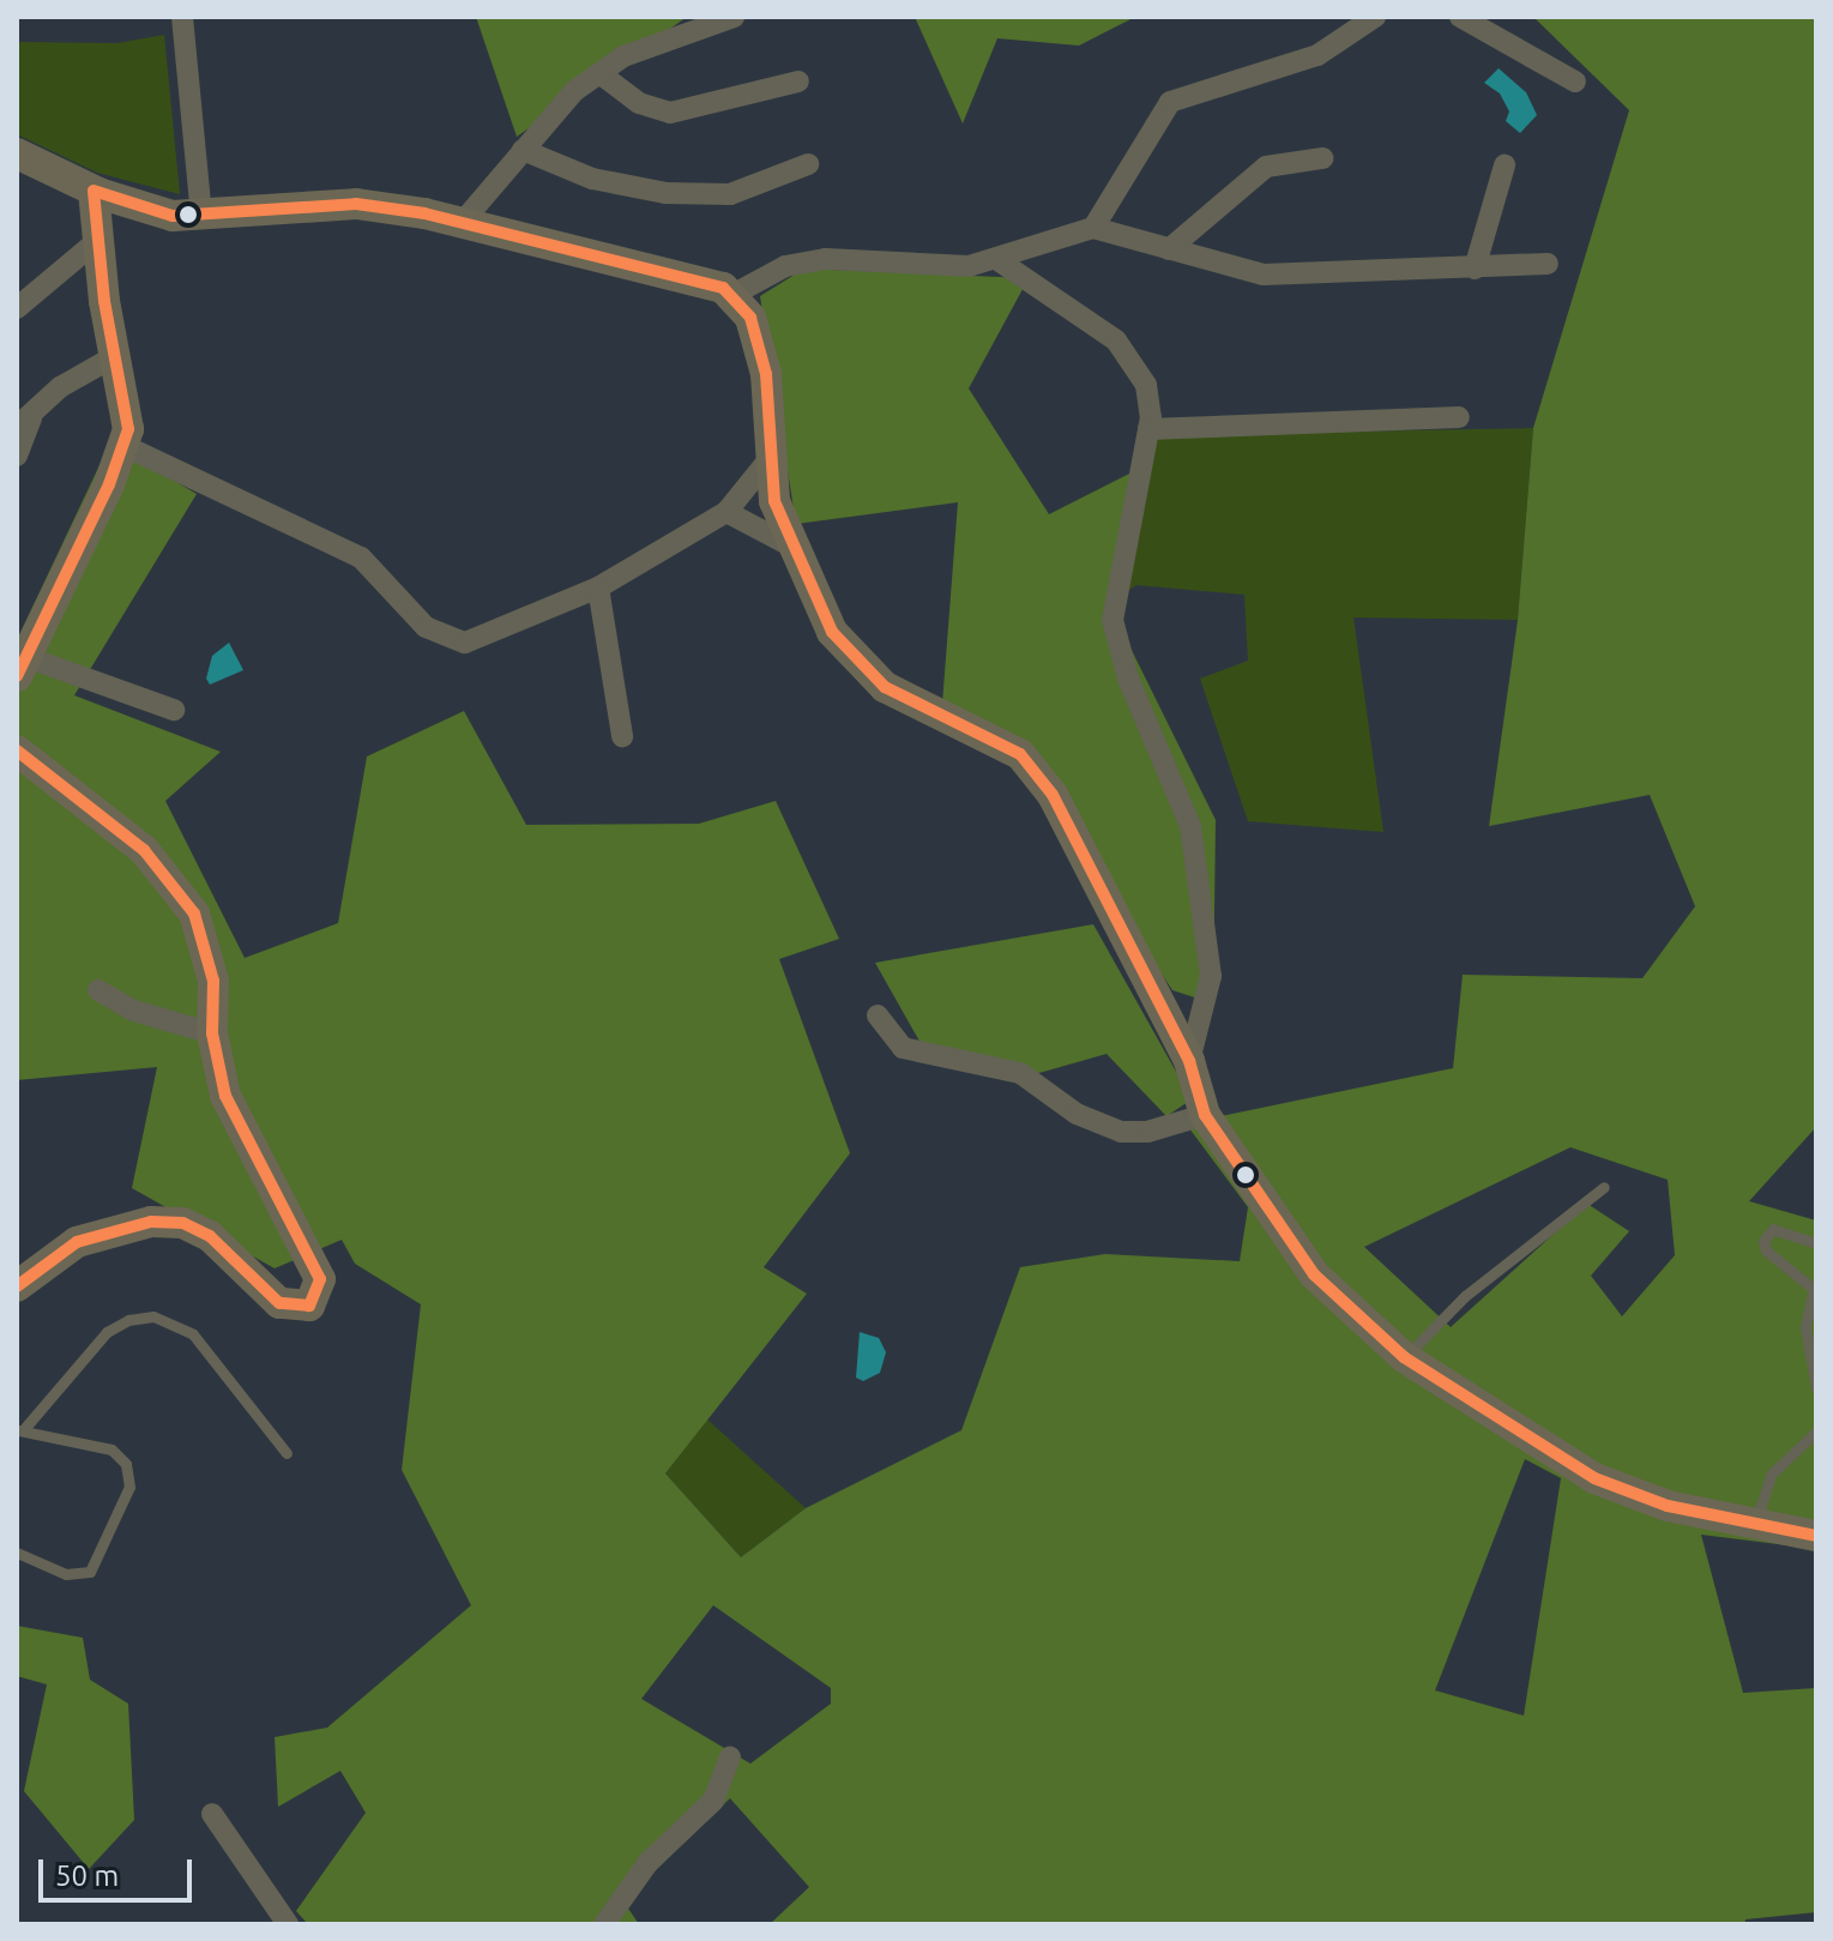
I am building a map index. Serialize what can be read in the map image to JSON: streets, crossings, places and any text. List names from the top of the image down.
{
  "scale_bar": "50 m"
}
